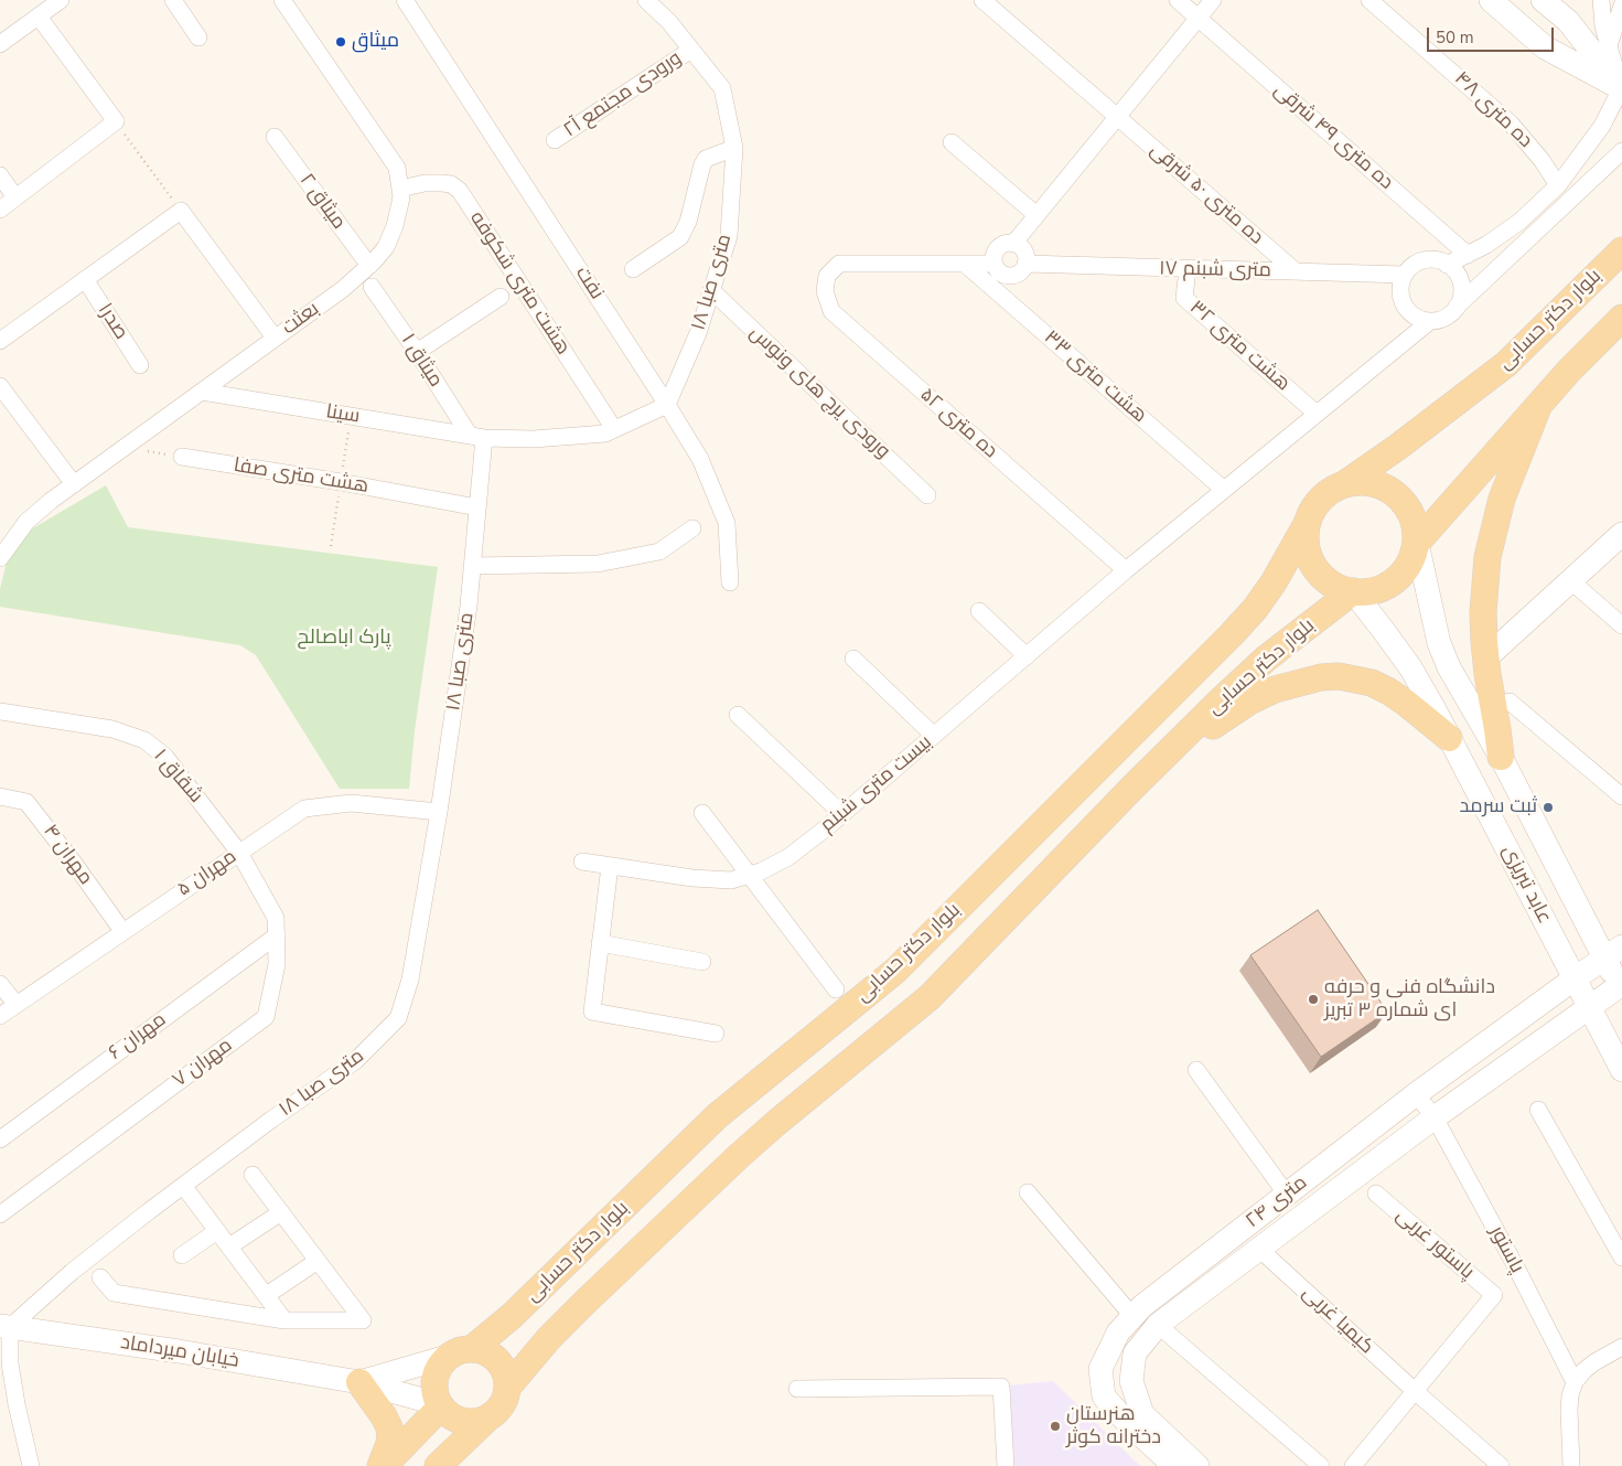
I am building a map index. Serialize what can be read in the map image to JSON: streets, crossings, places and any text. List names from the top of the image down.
{
  "streets": {
    "main road": ["بلوار دکتر حسابی"],
    "street": [
      "ورودی مجتمع آ۲",
      "ده متری ۴۸",
      "ده متری ۴۹ شرقی",
      "ده متری ۵۰ شرقی",
      "میثاق ۲",
      "۱۷ متری شبنم",
      "متری صبا ۱۸",
      "هشت متری شکوفه",
      "نفت",
      "بعثت",
      "صدرا",
      "هشت متری ۳۲",
      "میثاق ۱",
      "هشت متری ۳۳",
      "ورودی یرج های ونوس",
      "سینا",
      "ده متری ۵۲",
      "هشت متری صفا",
      "شقاق ۱",
      "بیست متری شبنم",
      "مهران ۴",
      "مهران ۵",
      "عابد تبریزی",
      "مهران ۶",
      "مهران ۷",
      "۲۴ متری",
      "پاستور غربی",
      "پاستور",
      "کیمیا غربی",
      "خیابان میرداماد"
    ]
  },
  "crossings": [
    ["ورودی مجتمع آ۲", "متری صبا ۱۸"],
    ["ده متری ۵۰ شرقی", "۱۷ متری شبنم"],
    ["میثاق ۲", "بعثت"],
    ["۱۷ متری شبنم", "هشت متری ۳۲"],
    ["۱۷ متری شبنم", "بیست متری شبنم"],
    ["متری صبا ۱۸", "نفت"],
    ["متری صبا ۱۸", "میثاق ۱"],
    ["متری صبا ۱۸", "ورودی یرج های ونوس"],
    ["متری صبا ۱۸", "سینا"],
    ["متری صبا ۱۸", "هشت متری صفا"],
    ["متری صبا ۱۸", "مهران ۵"],
    ["متری صبا ۱۸", "خیابان میرداماد"],
    ["هشت متری شکوفه", "بعثت"],
    ["بعثت", "سینا"],
    ["بلوار دکتر حسابی", "عابد تبریزی"],
    ["بلوار دکتر حسابی", "خیابان میرداماد"],
    ["هشت متری ۳۲", "بیست متری شبنم"],
    ["میثاق ۱", "سینا"],
    ["هشت متری ۳۳", "ده متری ۵۲"],
    ["هشت متری ۳۳", "بیست متری شبنم"],
    ["ده متری ۵۲", "بیست متری شبنم"],
    ["شقاق ۱", "مهران ۵"],
    ["شقاق ۱", "مهران ۷"],
    ["مهران ۴", "مهران ۵"],
    ["مهران ۵", "مهران ۷"],
    ["عابد تبریزی", "۲۴ متری"],
    ["مهران ۶", "مهران ۷"],
    ["۲۴ متری", "پاستور"],
    ["۲۴ متری", "کیمیا غربی"],
    ["پاستور غربی", "کیمیا غربی"]
  ],
  "parks": ["پارک اباصالح"],
  "places": [
    "میثاق",
    "ثبت سرمد",
    "دانشگاه فنی و حرفه ای شماره ۳ تبریز",
    "هنرستان دخترانه کوثر"
  ],
  "scale_bar": "50 m"
}
